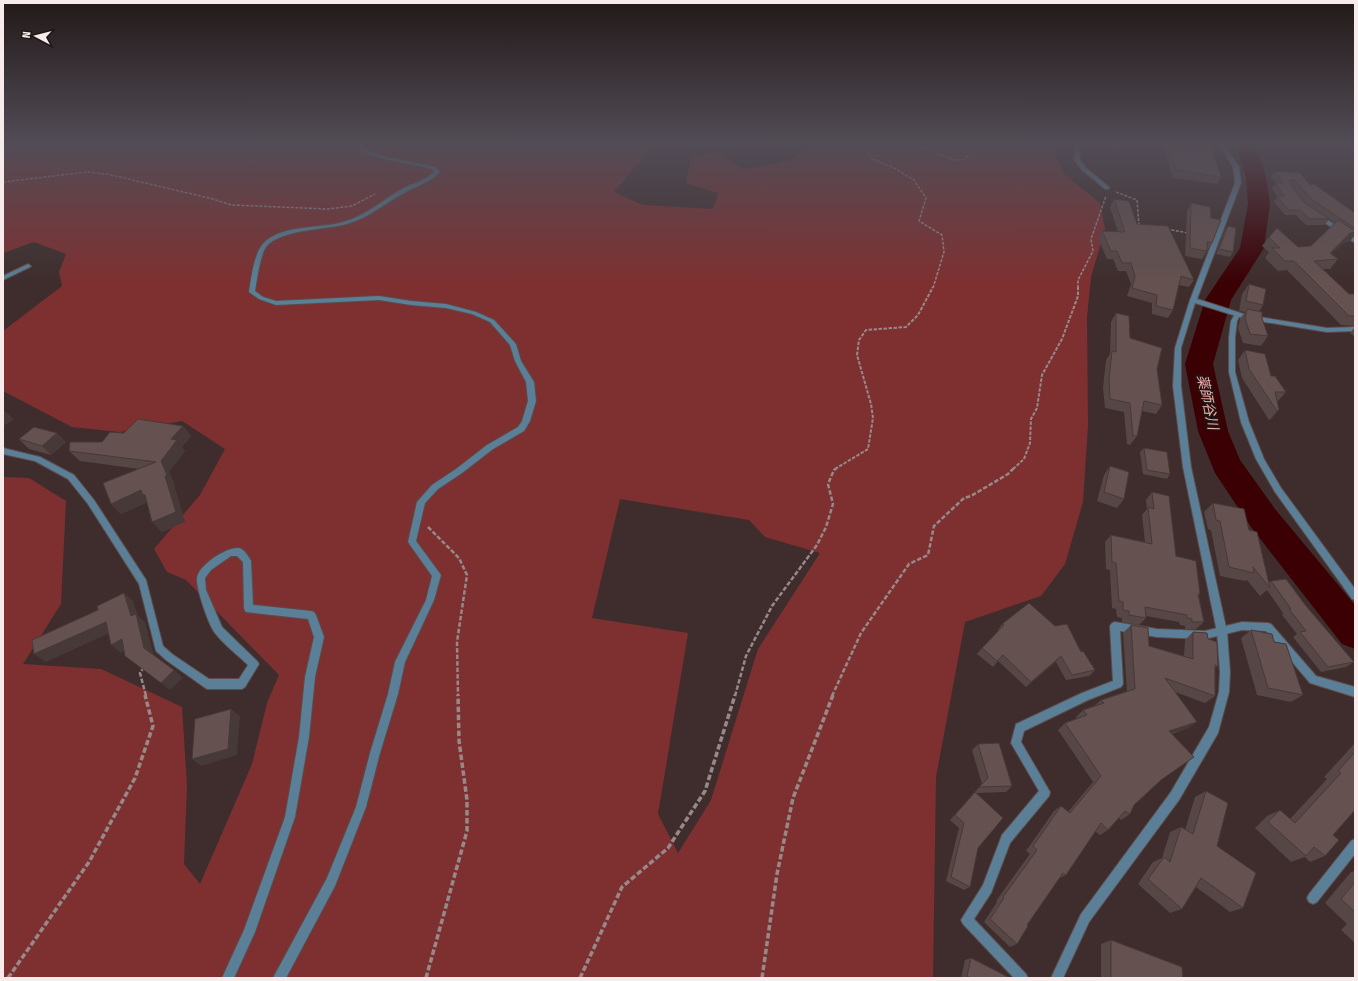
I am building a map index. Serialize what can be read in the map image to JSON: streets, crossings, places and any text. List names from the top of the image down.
{
  "water": ["薬師谷川"],
  "north": "left"
}
